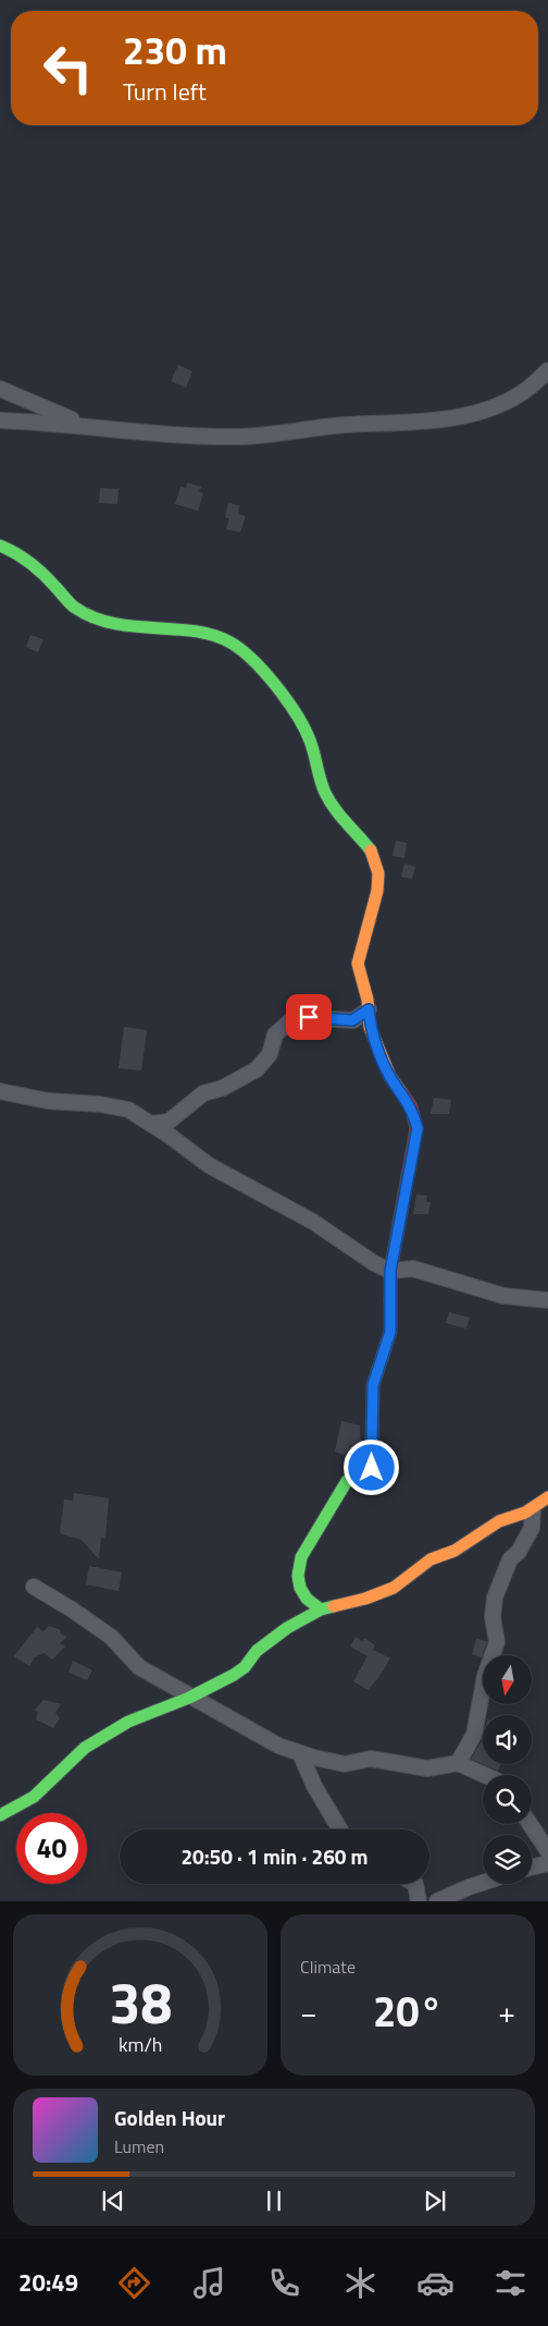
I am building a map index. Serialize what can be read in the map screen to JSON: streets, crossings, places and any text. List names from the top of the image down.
{
  "north": "bottom",
  "page": {
    "turn": ["230 m", "Turn left"],
    "limit": "40",
    "trip": "20:50 · 1 min · 260 m",
    "tile": "Climate",
    "heat": ["−", "20°", "+"],
    "song": ["Golden Hour", "Lumen"],
    "tabs": "20:49",
    "gauge": ["38", "km/h"]
  }
}
